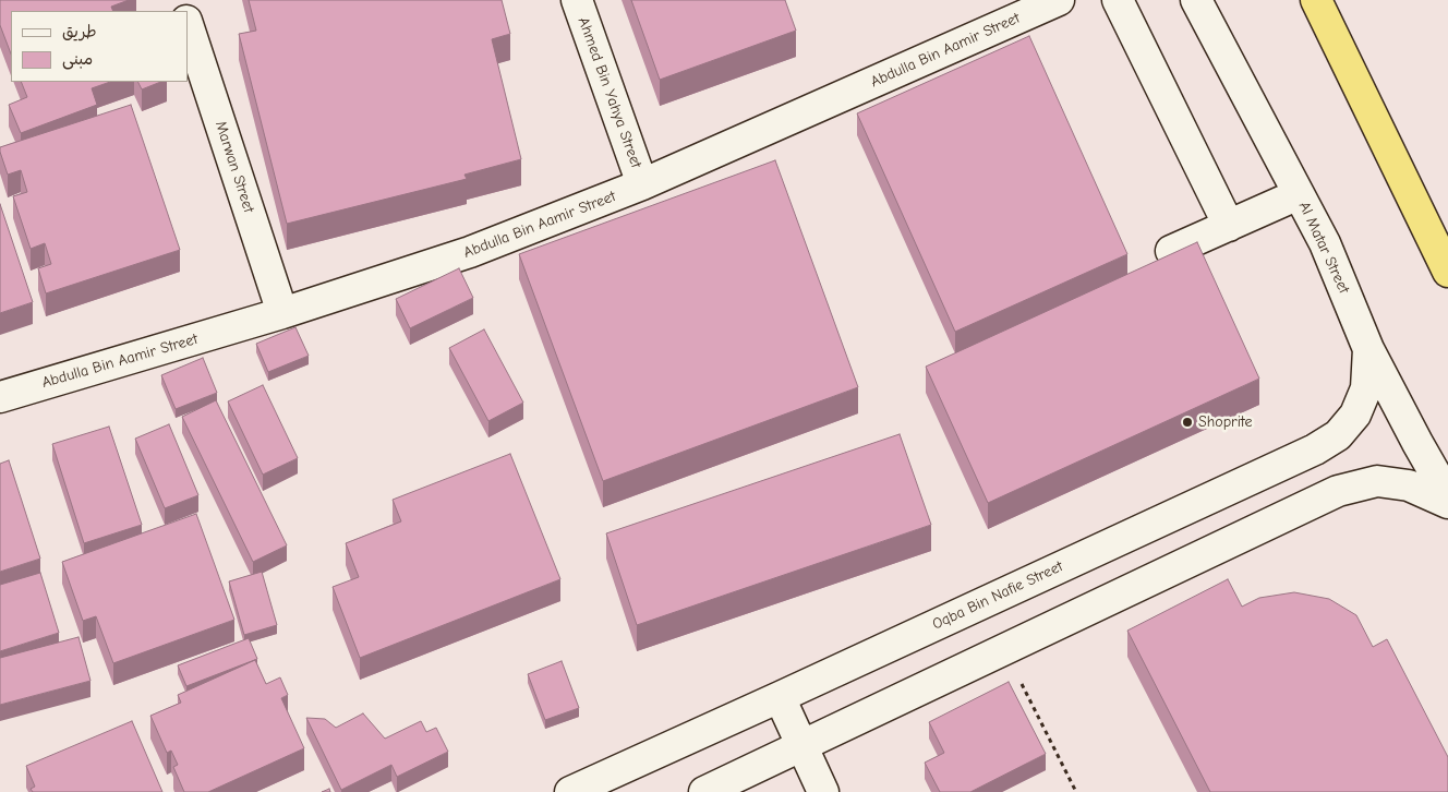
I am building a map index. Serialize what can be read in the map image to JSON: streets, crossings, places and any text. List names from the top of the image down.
{
  "streets": {
    "street": [
      "Abdulla Bin Aamir Street",
      "Ahmed Bin Yahya Street",
      "Marwan Street",
      "Al Matar Street",
      "Oqba Bin Nafie Street"
    ]
  },
  "crossings": [
    ["Abdulla Bin Aamir Street", "Ahmed Bin Yahya Street"],
    ["Abdulla Bin Aamir Street", "Marwan Street"],
    ["Al Matar Street", "Oqba Bin Nafie Street"]
  ],
  "places": ["Shoprite"],
  "legend": ["طريق", "مبنى"]
}
